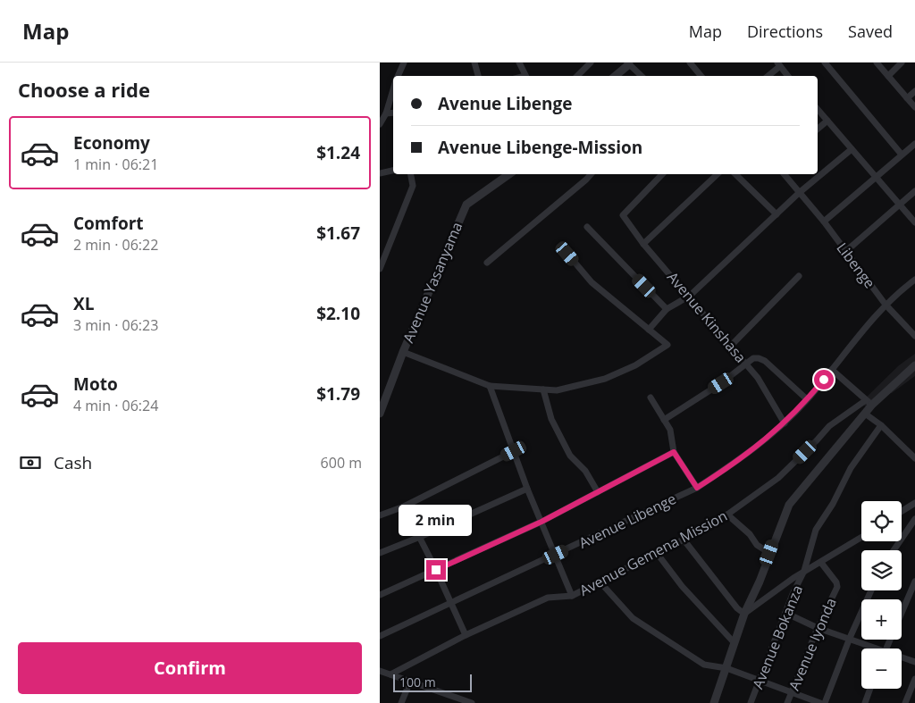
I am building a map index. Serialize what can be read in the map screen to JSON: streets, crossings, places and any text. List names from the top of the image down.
{
  "streets": {
    "street": [
      "Libenge",
      "Avenue Yasanyama",
      "Avenue Kinshasa",
      "Avenue Libenge",
      "Avenue Gemena Mission",
      "Avenue Bokanza",
      "Avenue Iyonda"
    ]
  },
  "crossings": [
    ["Libenge", "Avenue Libenge"],
    ["Avenue Kinshasa", "Avenue Libenge"]
  ],
  "scale_bar": "100 m",
  "page": {
    "header": "Map",
    "nav": ["Map", "Directions", "Saved"],
    "heading": "Choose a ride",
    "banner": ["Avenue Libenge", "Avenue Libenge-Mission"],
    "list": [
      {
        "name": "Economy",
        "note": "1 min · 06:21",
        "value": "$1.24"
      },
      {
        "name": "Comfort",
        "note": "2 min · 06:22",
        "value": "$1.67"
      },
      {
        "name": "XL",
        "note": "3 min · 06:23",
        "value": "$2.10"
      },
      {
        "name": "Moto",
        "note": "4 min · 06:24",
        "value": "$1.79"
      }
    ],
    "pay": ["Cash", "600 m"],
    "map_buttons": ["+", "−"],
    "bubble": "2 min",
    "buttons": "Confirm",
    "scale": "100 m"
  }
}
